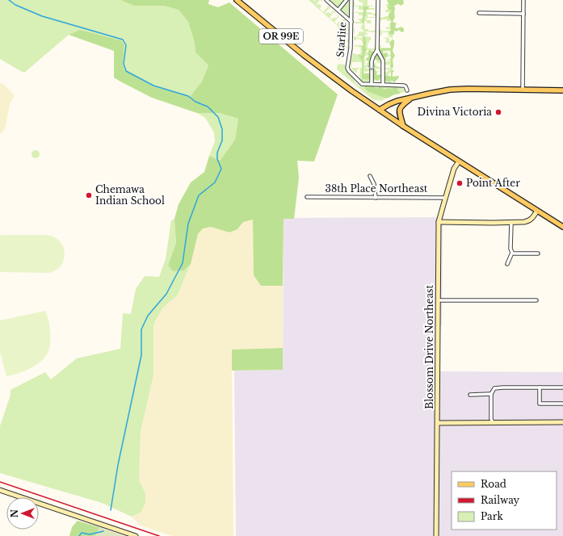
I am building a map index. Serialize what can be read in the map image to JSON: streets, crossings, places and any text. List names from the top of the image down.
{
  "streets": {
    "main road": ["OR 99E"],
    "street": ["Starlite", "38th Place Northeast", "Blossom Drive Northeast"]
  },
  "crossings": [
    ["OR 99E", "Blossom Drive Northeast"],
    ["38th Place Northeast", "Blossom Drive Northeast"]
  ],
  "places": ["Divina Victoria", "Point After", "Chemawa Indian School"],
  "legend": ["Road", "Railway", "Park"],
  "north": "left"
}
